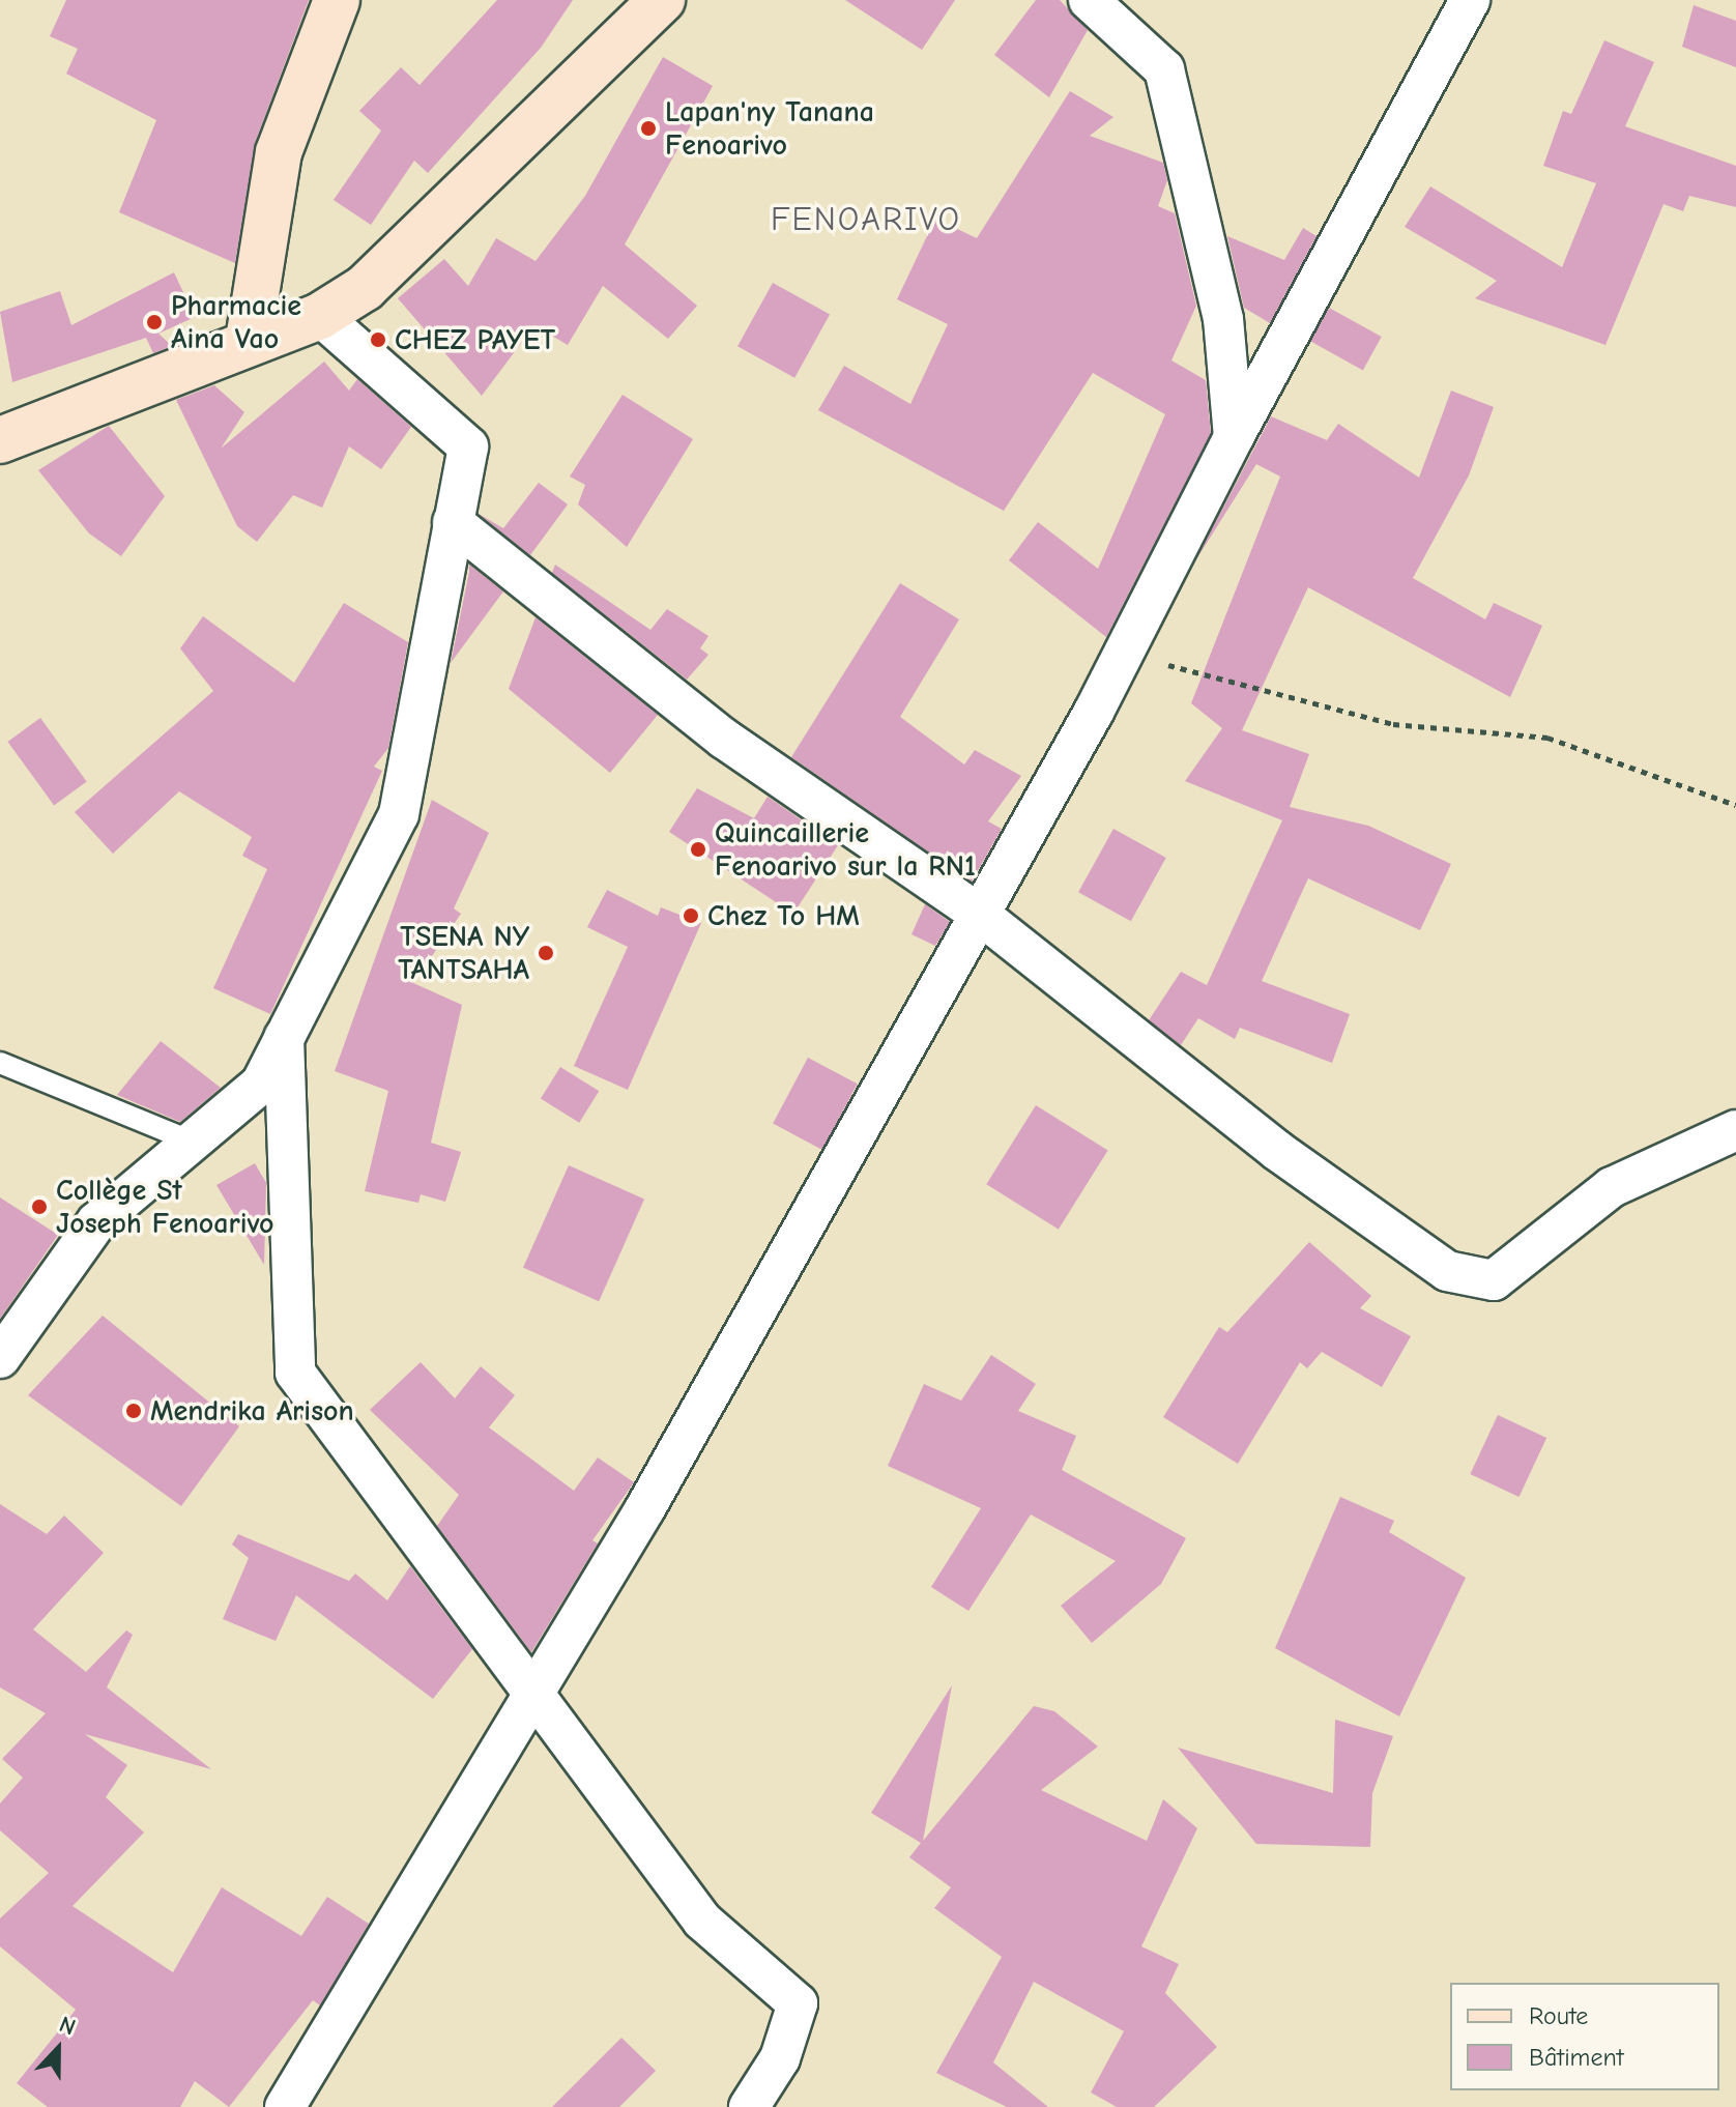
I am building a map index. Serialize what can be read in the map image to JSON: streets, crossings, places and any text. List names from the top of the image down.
{
  "districts": ["FENOARIVO"],
  "places": [
    "Lapan'ny Tanana Fenoarivo",
    "Pharmacie Aina Vao",
    "CHEZ PAYET",
    "Quincaillerie Fenoarivo sur la RN1",
    "Chez To HM",
    "TSENA NY TANTSAHA",
    "Collège St Joseph Fenoarivo",
    "Mendrika Arison"
  ],
  "legend": ["Route", "Bâtiment"],
  "north": "top"
}
